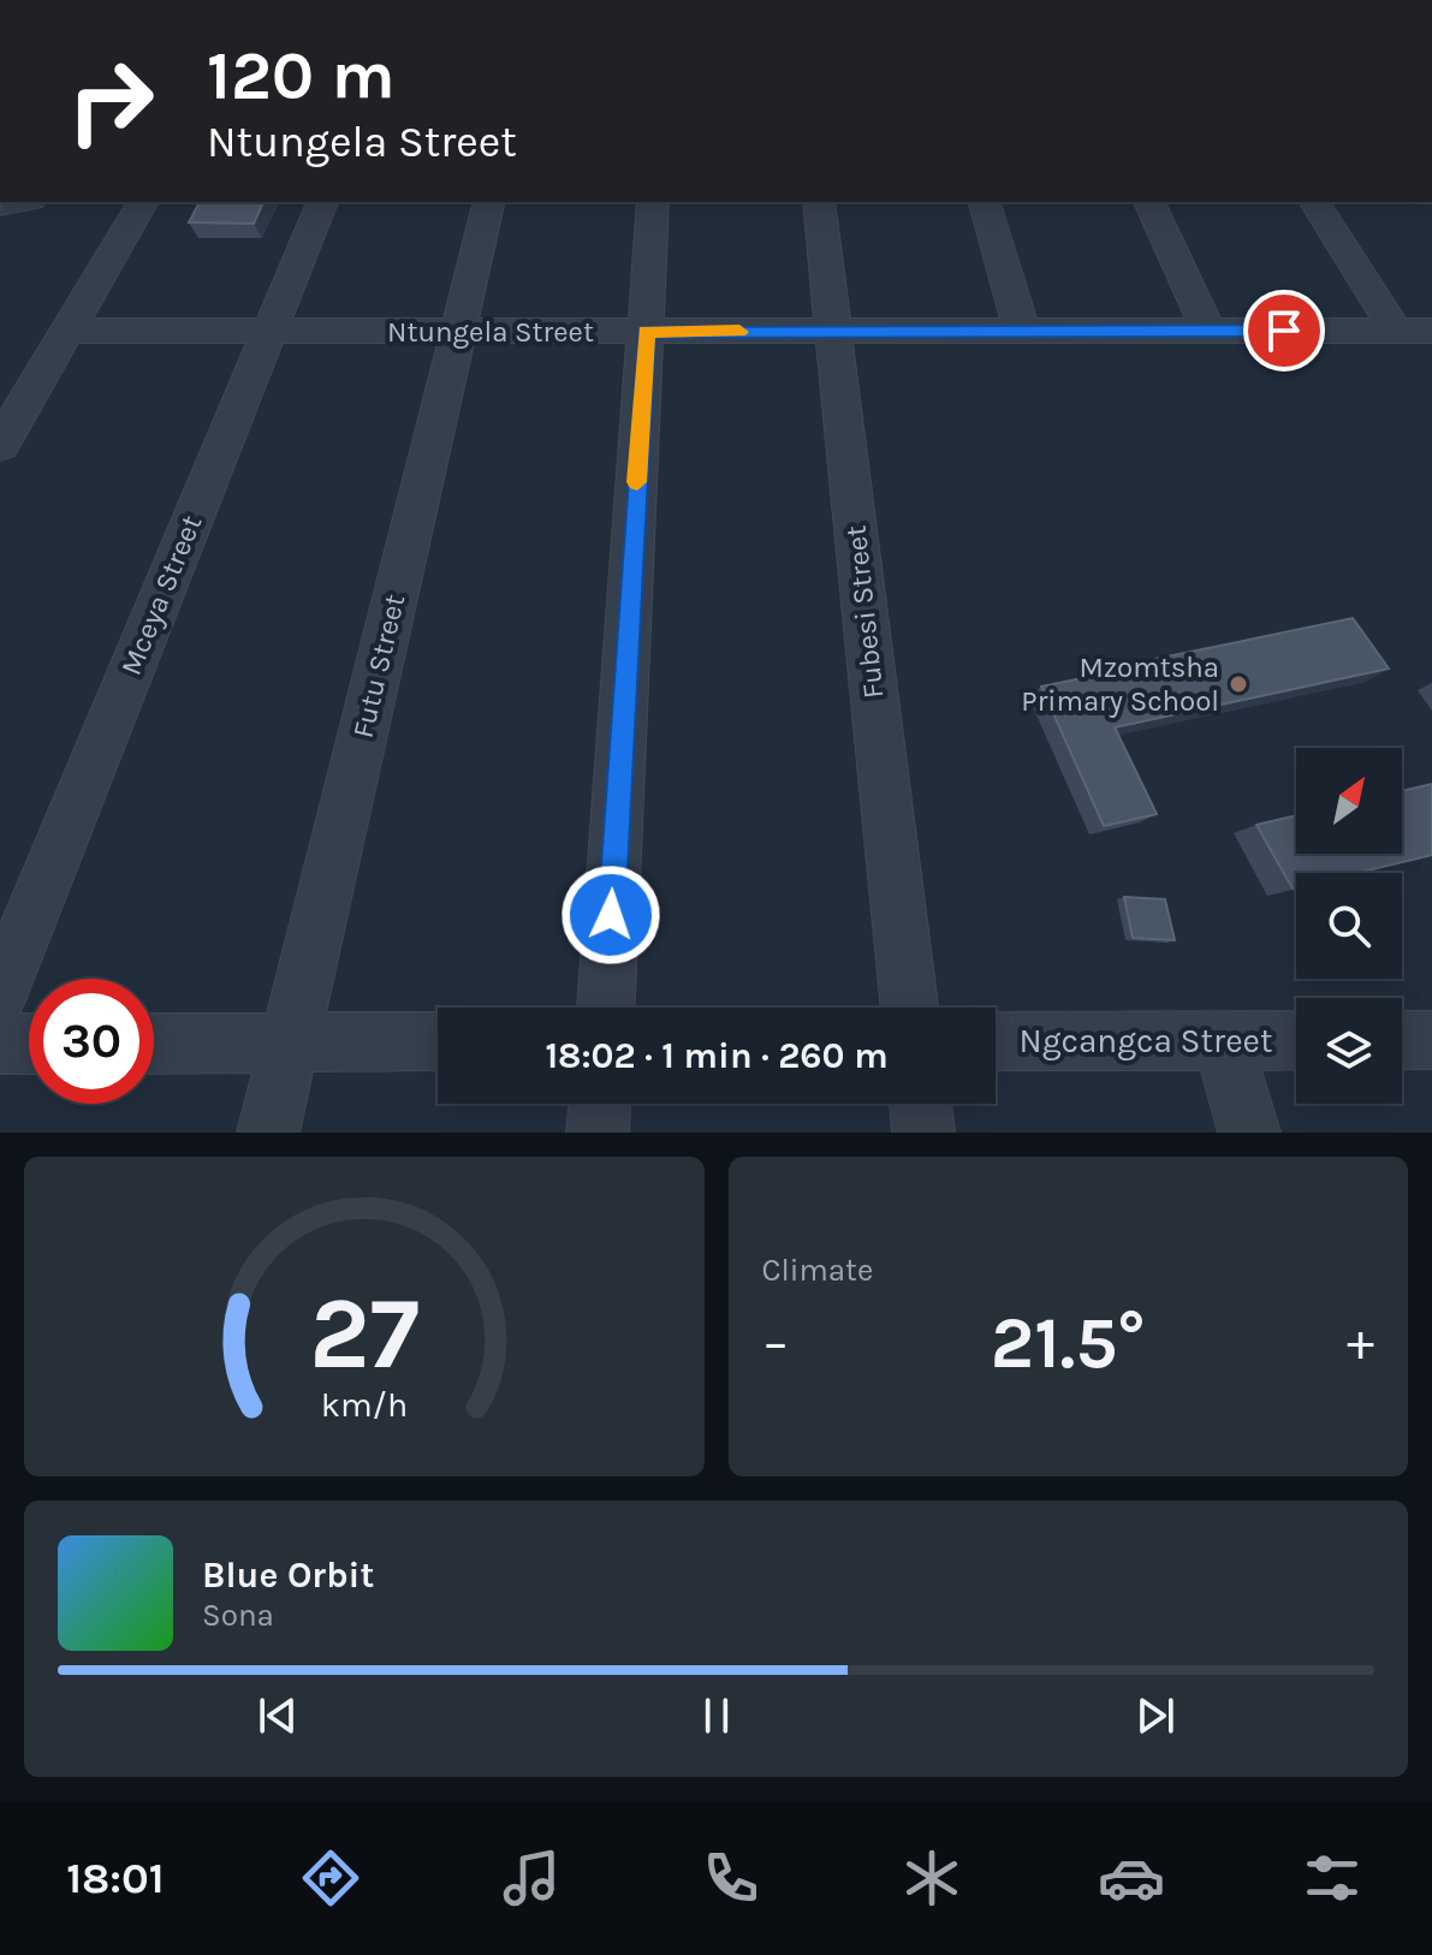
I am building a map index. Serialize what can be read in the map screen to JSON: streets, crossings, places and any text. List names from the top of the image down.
{
  "streets": {
    "street": [
      "Ntungela Street",
      "Mceya Street",
      "Fubesi Street",
      "Futu Street",
      "Ngcangca Street"
    ]
  },
  "crossings": [
    ["Ntungela Street", "Mceya Street"],
    ["Ntungela Street", "Fubesi Street"],
    ["Ntungela Street", "Futu Street"]
  ],
  "places": ["Mzomtsha Primary School"],
  "north": "top right",
  "page": {
    "turn": ["120 m", "Ntungela Street"],
    "limit": "30",
    "trip": "18:02 · 1 min · 260 m",
    "tile": "Climate",
    "heat": ["−", "21.5°", "+"],
    "song": ["Blue Orbit", "Sona"],
    "tabs": "18:01",
    "gauge": ["27", "km/h"]
  }
}
